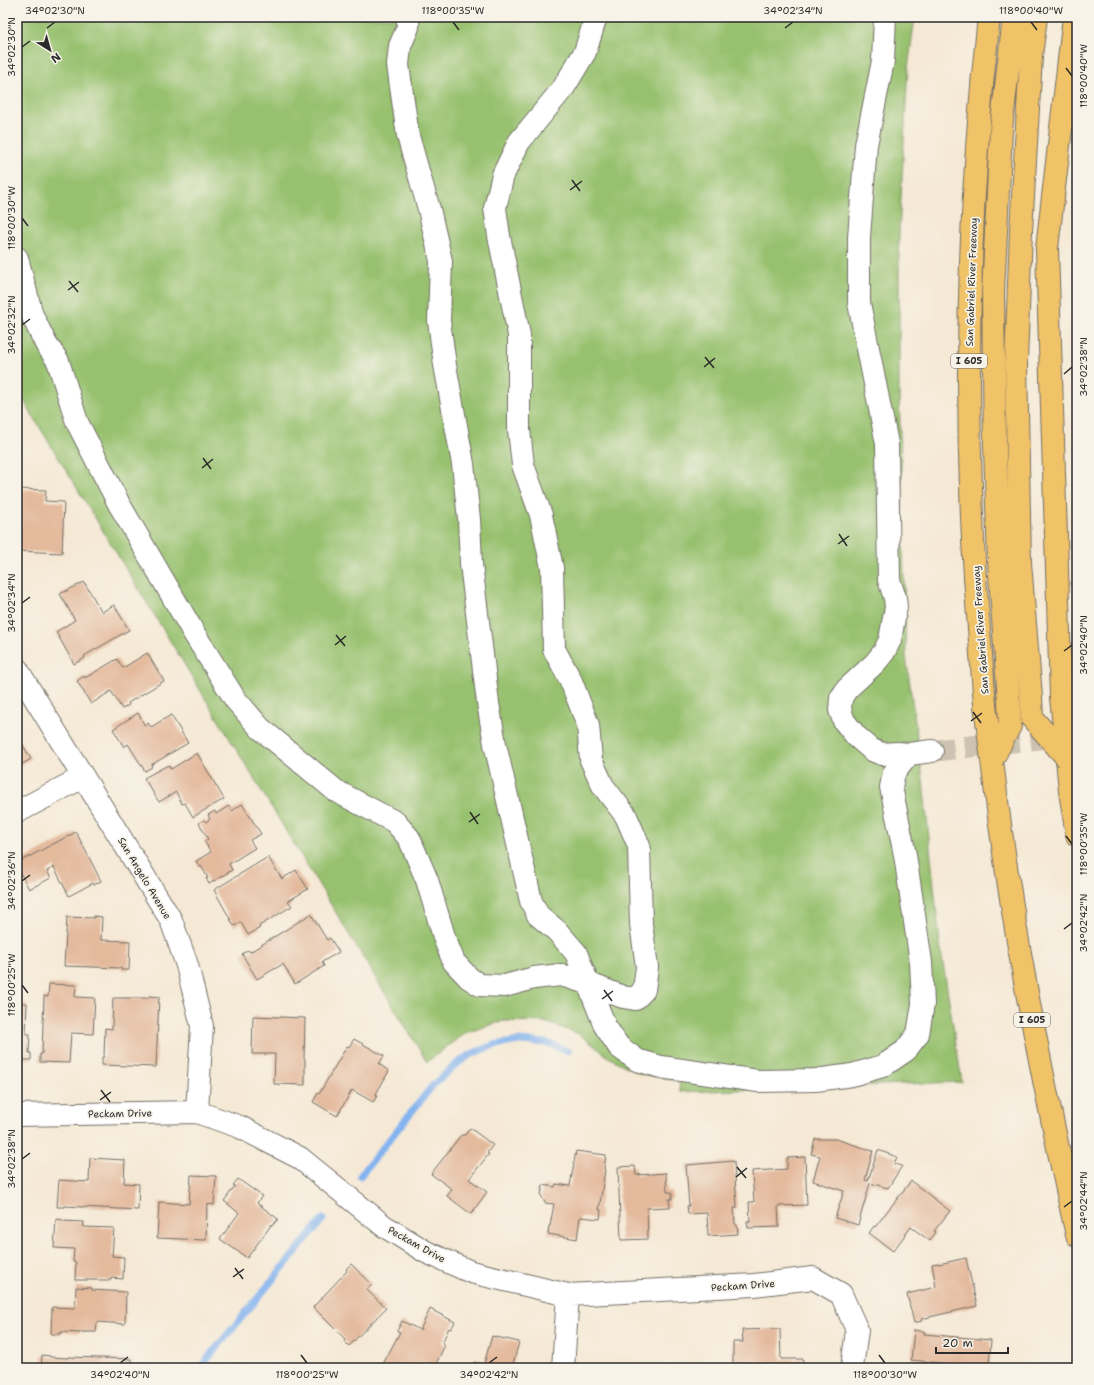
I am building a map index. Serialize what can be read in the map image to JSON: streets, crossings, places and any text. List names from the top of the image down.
{
  "streets": {
    "highway": ["San Gabriel River Freeway", "I 605"],
    "street": ["San Angelo Avenue", "Peckam Drive"]
  },
  "crossings": [
    ["San Angelo Avenue", "Peckam Drive"]
  ],
  "scale_bar": "20 m",
  "north": "bottom right",
  "coordinates": [
    "34°02'30\"N",
    "118°00'35\"W",
    "34°02'34\"N",
    "118°00'40\"W",
    "118°00'30\"W",
    "34°02'32\"N",
    "34°02'38\"N",
    "34°02'40\"N",
    "34°02'36\"N",
    "34°02'42\"N",
    "118°00'25\"W",
    "34°02'44\"N"
  ]
}
